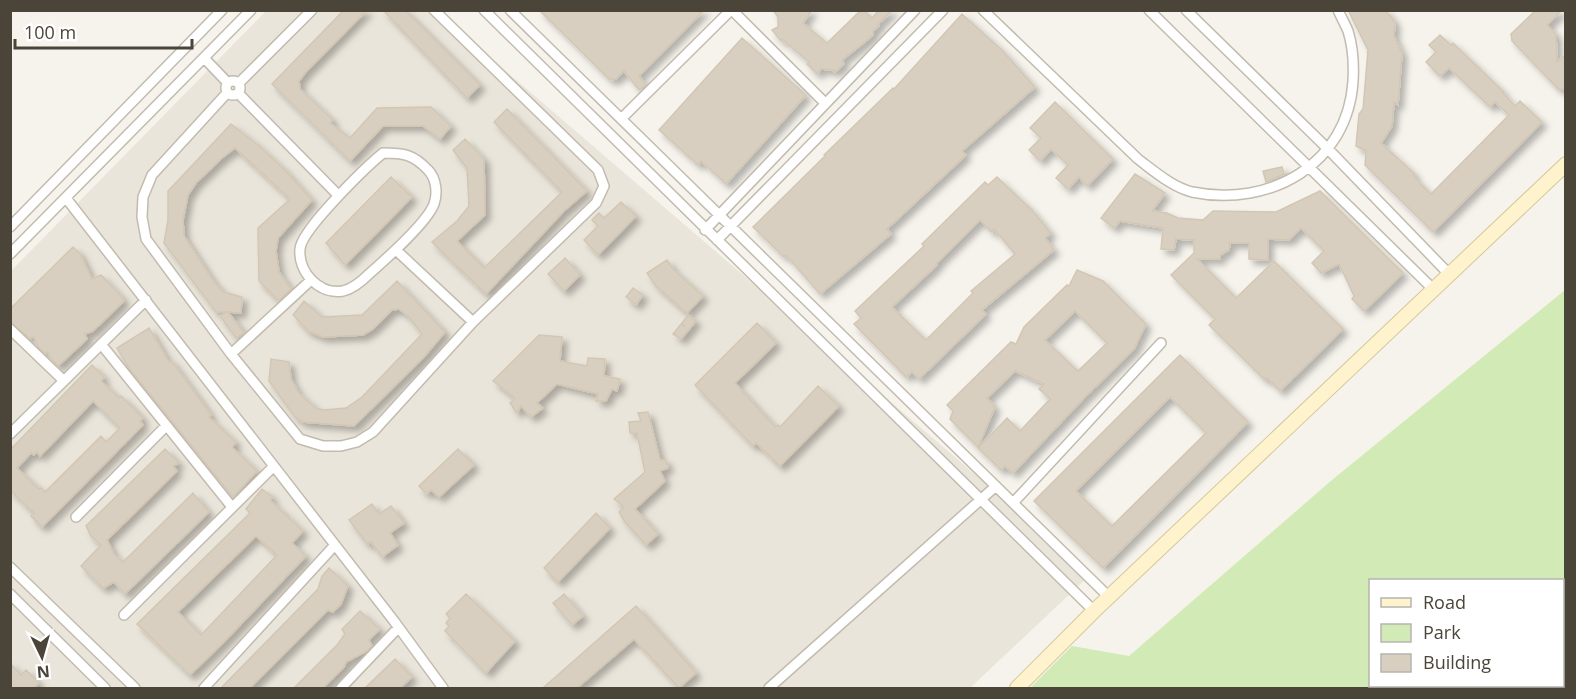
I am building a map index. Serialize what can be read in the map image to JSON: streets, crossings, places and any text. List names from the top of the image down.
{
  "legend": ["Road", "Park", "Building"],
  "scale_bar": "100 m",
  "north": "bottom"
}
